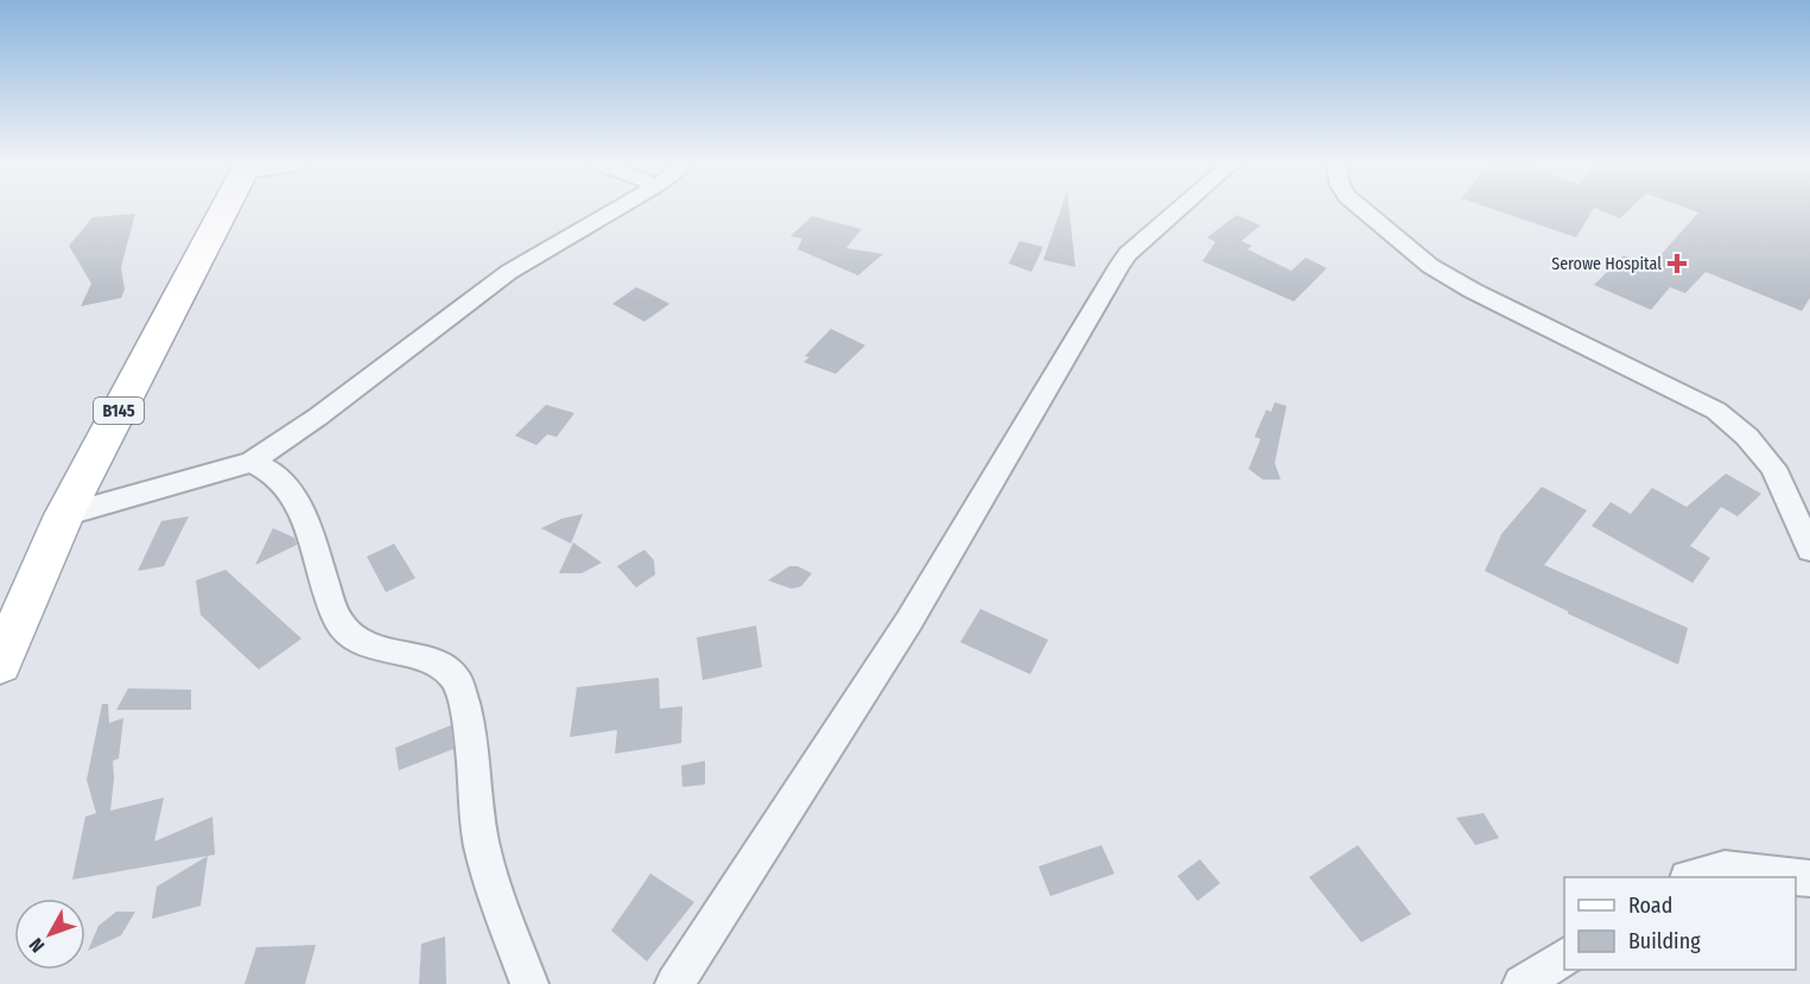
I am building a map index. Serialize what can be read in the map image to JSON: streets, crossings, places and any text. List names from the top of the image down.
{
  "streets": {
    "main road": ["B145"]
  },
  "places": {
    "health": ["Serowe Hospital"]
  },
  "legend": ["Road", "Building"],
  "north": "bottom left"
}
